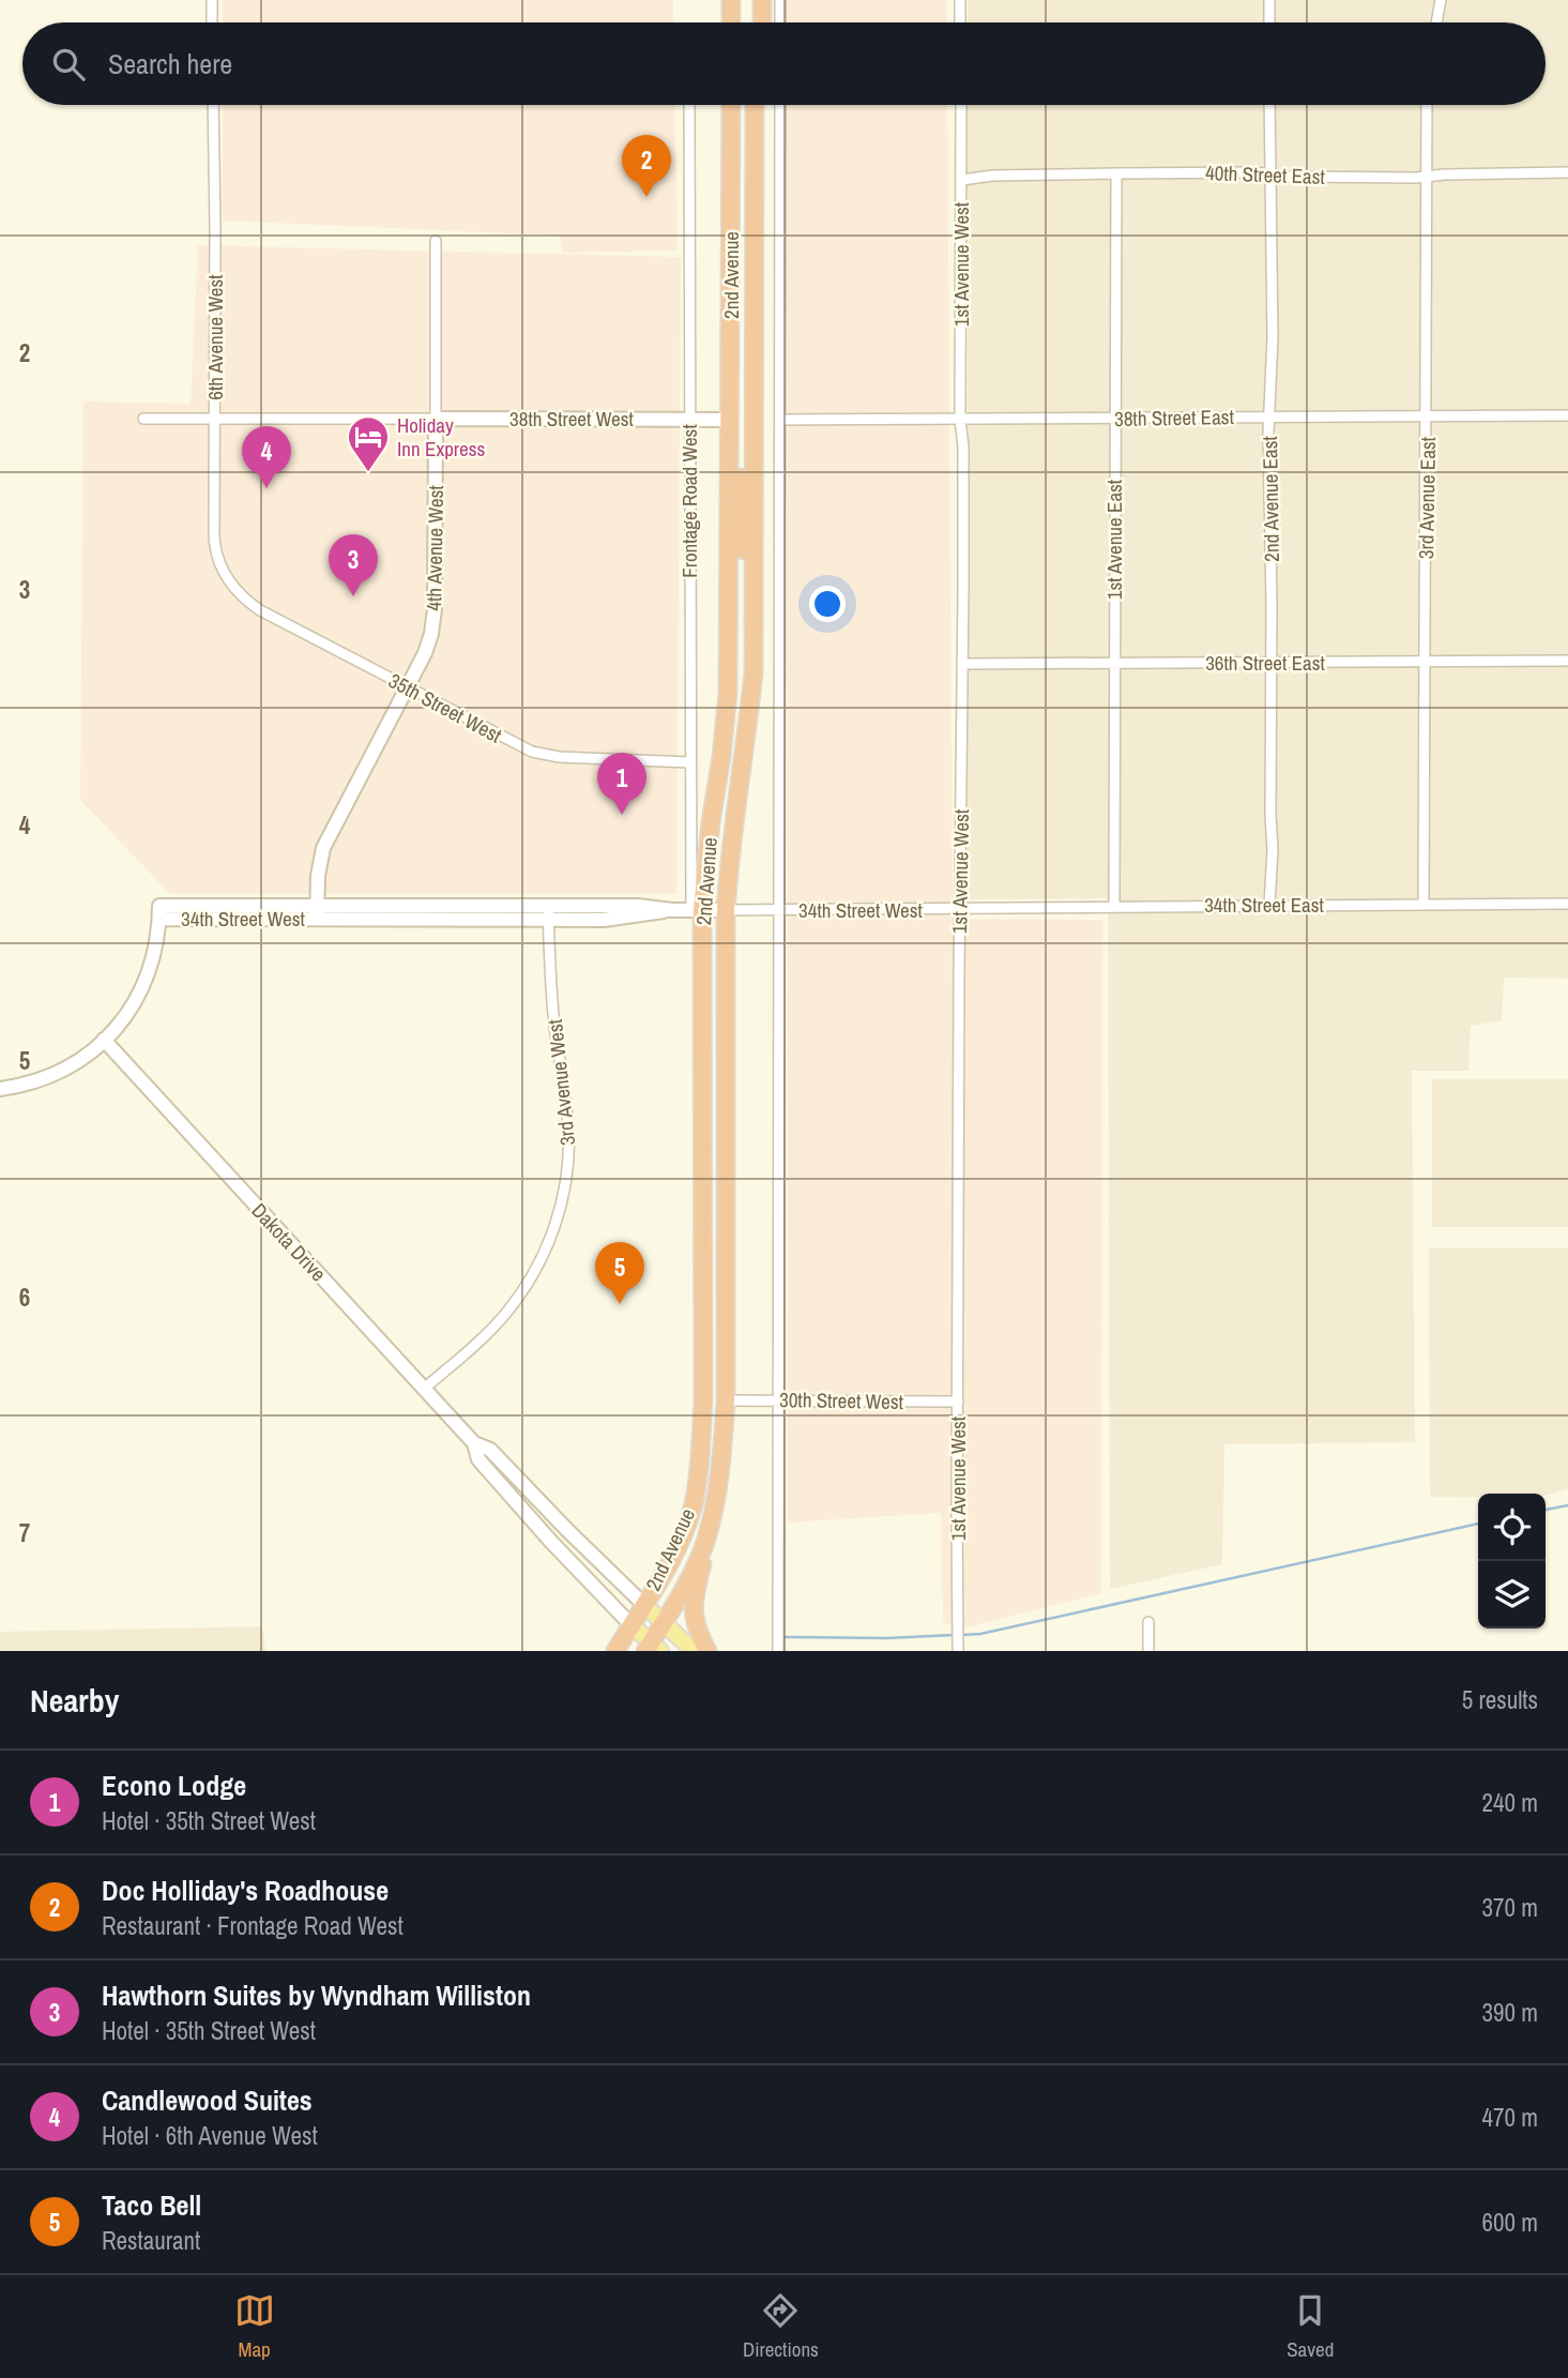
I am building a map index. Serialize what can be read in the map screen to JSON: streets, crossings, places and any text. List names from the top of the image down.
{
  "streets": {
    "highway": ["2nd Avenue"],
    "street": [
      "40th Street East",
      "1st Avenue West",
      "6th Avenue West",
      "38th Street East",
      "38th Street West",
      "3rd Avenue East",
      "2nd Avenue East",
      "Frontage Road West",
      "1st Avenue East",
      "4th Avenue West",
      "36th Street East",
      "35th Street West",
      "34th Street East",
      "34th Street West",
      "3rd Avenue West",
      "Dakota Drive",
      "30th Street West"
    ]
  },
  "crossings": [
    ["40th Street East", "1st Avenue West"],
    ["40th Street East", "3rd Avenue East"],
    ["40th Street East", "2nd Avenue East"],
    ["40th Street East", "1st Avenue East"],
    ["1st Avenue West", "38th Street East"],
    ["1st Avenue West", "36th Street East"],
    ["1st Avenue West", "34th Street East"],
    ["1st Avenue West", "34th Street West"],
    ["1st Avenue West", "30th Street West"],
    ["2nd Avenue", "38th Street West"],
    ["2nd Avenue", "Frontage Road West"],
    ["2nd Avenue", "34th Street West"],
    ["2nd Avenue", "Dakota Drive"],
    ["2nd Avenue", "30th Street West"],
    ["6th Avenue West", "38th Street West"],
    ["6th Avenue West", "35th Street West"],
    ["38th Street East", "3rd Avenue East"],
    ["38th Street East", "2nd Avenue East"],
    ["38th Street East", "1st Avenue East"],
    ["38th Street West", "Frontage Road West"],
    ["38th Street West", "4th Avenue West"],
    ["3rd Avenue East", "36th Street East"],
    ["3rd Avenue East", "34th Street East"],
    ["2nd Avenue East", "36th Street East"],
    ["2nd Avenue East", "34th Street East"],
    ["Frontage Road West", "35th Street West"],
    ["Frontage Road West", "34th Street West"],
    ["1st Avenue East", "36th Street East"],
    ["1st Avenue East", "34th Street East"],
    ["4th Avenue West", "35th Street West"],
    ["4th Avenue West", "34th Street West"],
    ["34th Street East", "34th Street West"],
    ["34th Street West", "3rd Avenue West"],
    ["34th Street West", "Dakota Drive"],
    ["3rd Avenue West", "Dakota Drive"]
  ],
  "places": {
    "hotel": ["Holiday Inn Express"]
  },
  "page": {
    "search": "Search here",
    "pins": [
      "2",
      "4",
      "3",
      "1",
      "5"
    ],
    "heading": ["Nearby", "5 results"],
    "list": [
      {
        "mark": "1",
        "name": "Econo Lodge",
        "note": "Hotel · 35th Street West",
        "value": "240 m"
      },
      {
        "mark": "2",
        "name": "Doc Holliday's Roadhouse",
        "note": "Restaurant · Frontage Road West",
        "value": "370 m"
      },
      {
        "mark": "3",
        "name": "Hawthorn Suites by Wyndham Williston",
        "note": "Hotel · 35th Street West",
        "value": "390 m"
      },
      {
        "mark": "4",
        "name": "Candlewood Suites",
        "note": "Hotel · 6th Avenue West",
        "value": "470 m"
      },
      {
        "mark": "5",
        "name": "Taco Bell",
        "note": "Restaurant",
        "value": "600 m"
      }
    ],
    "nav": ["Map", "Directions", "Saved"]
  },
  "grid": {
    "rows": [
      "2",
      "3",
      "4",
      "5",
      "6",
      "7"
    ]
  }
}
